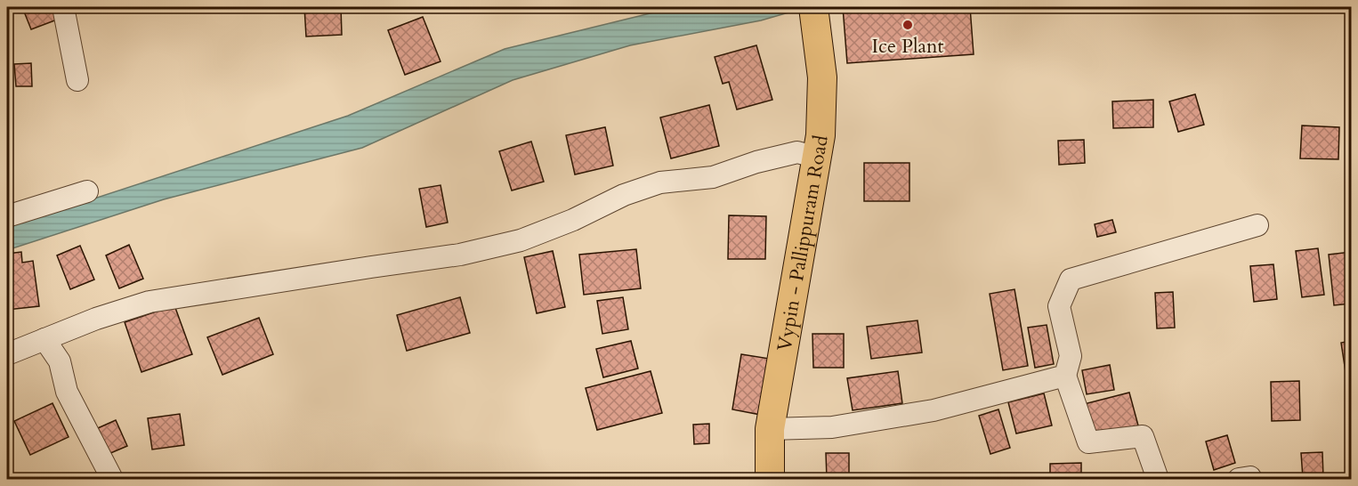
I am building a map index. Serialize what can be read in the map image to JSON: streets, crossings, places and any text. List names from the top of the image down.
{
  "streets": {
    "main road": ["Vypin - Pallippuram Road"]
  },
  "places": ["Ice Plant"]
}
